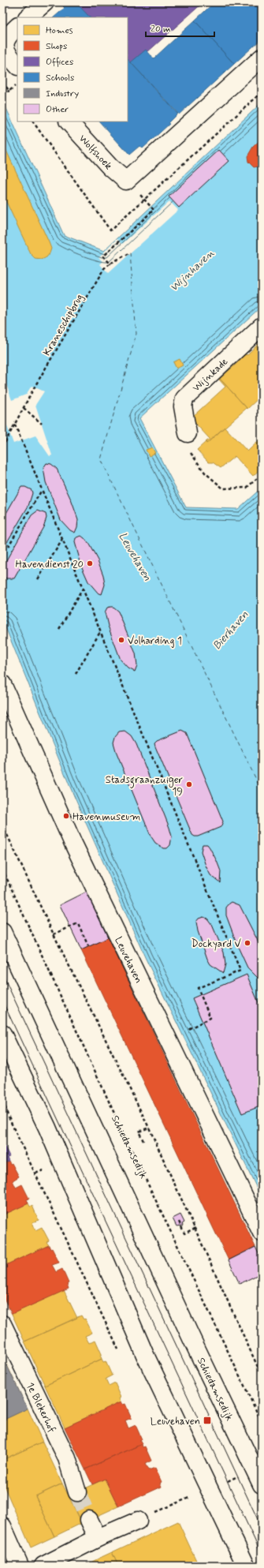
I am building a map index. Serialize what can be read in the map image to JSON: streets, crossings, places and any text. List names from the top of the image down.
{
  "streets": {
    "main road": [
      "Wolfshoek",
      "Wijnkade",
      "Leuvehaven",
      "Schiedamsedijk",
      "1e Blekerhof"
    ],
    "path": ["Kraneschipbrug"]
  },
  "water": ["Wijnhaven", "Leuvehaven", "Bierhaven"],
  "places": {
    "other": [
      "Havendienst 20",
      "Volharding 1",
      "Stadsgraanzuiger 19",
      "Havenmuseum",
      "Dockyard V"
    ],
    "transit": ["Leuvehaven"]
  },
  "legend": [
    "Homes",
    "Shops",
    "Offices",
    "Schools",
    "Industry",
    "Other"
  ],
  "scale_bar": "20 m"
}
